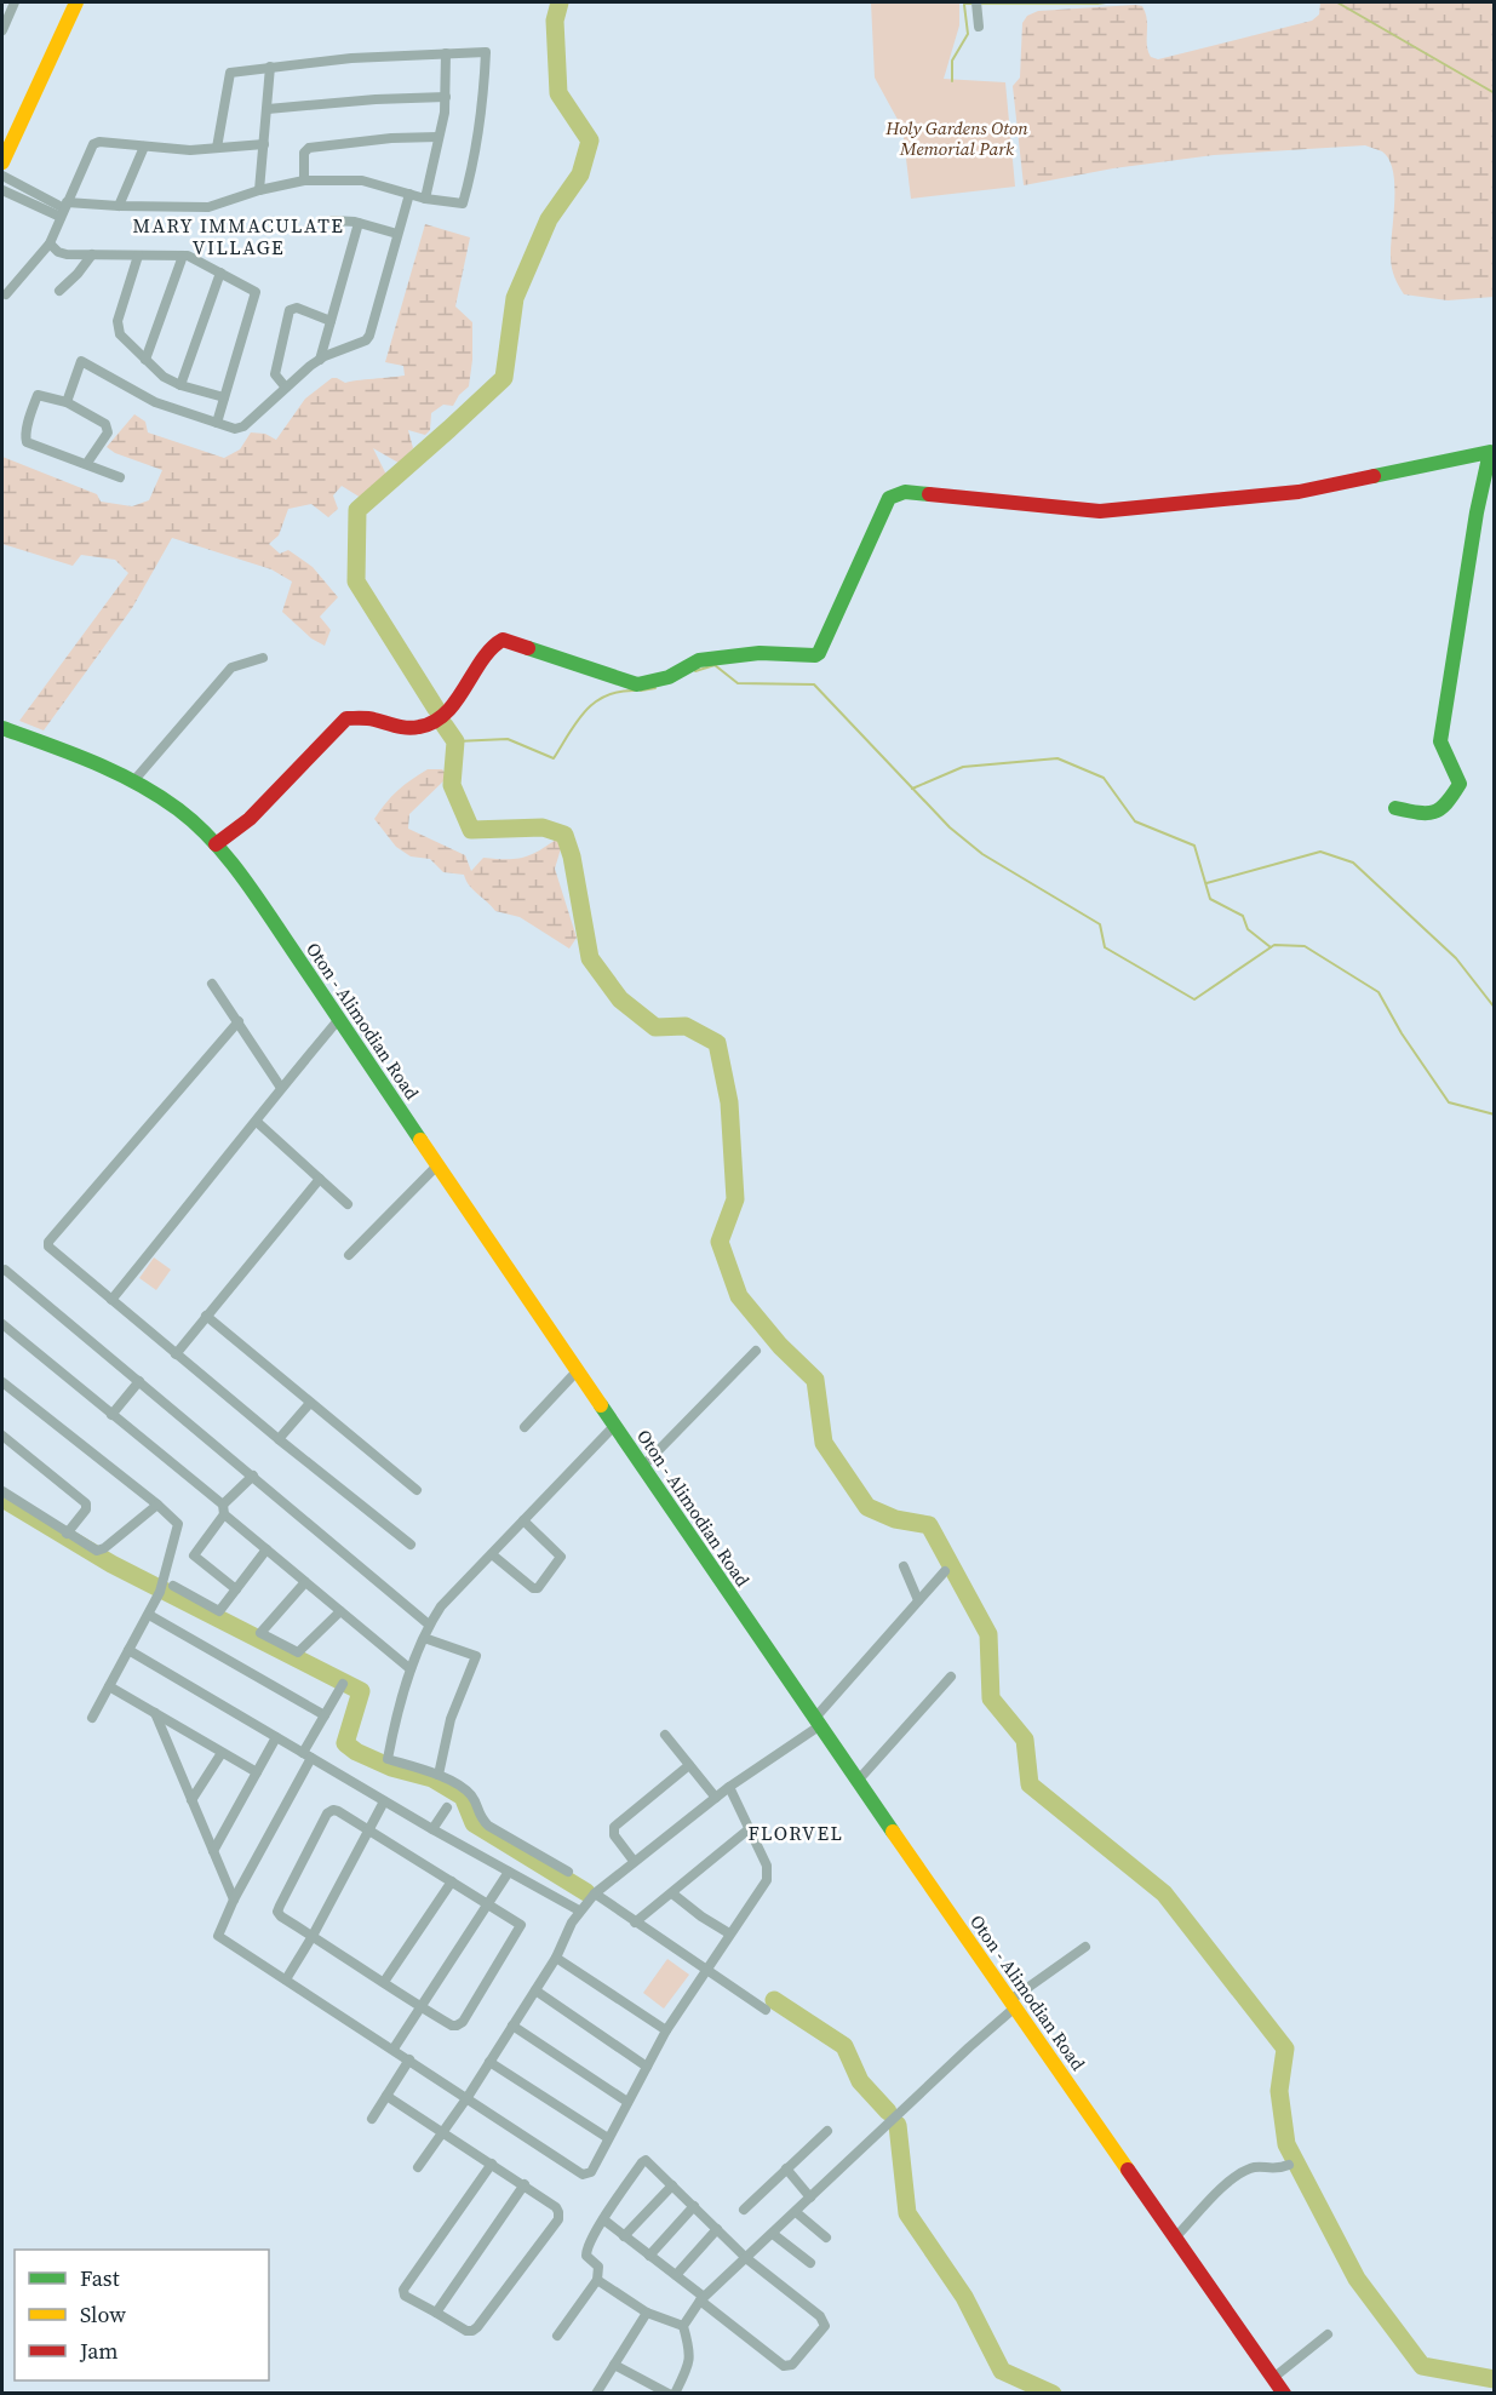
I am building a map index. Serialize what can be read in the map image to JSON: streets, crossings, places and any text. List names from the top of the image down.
{
  "streets": {
    "main road": ["Oton - Alimodian Road"]
  },
  "districts": ["MARY IMMACULATE VILLAGE", "FLORVEL"],
  "parks": ["Holy Gardens Oton Memorial Park"],
  "legend": ["Fast", "Slow", "Jam"]
}
